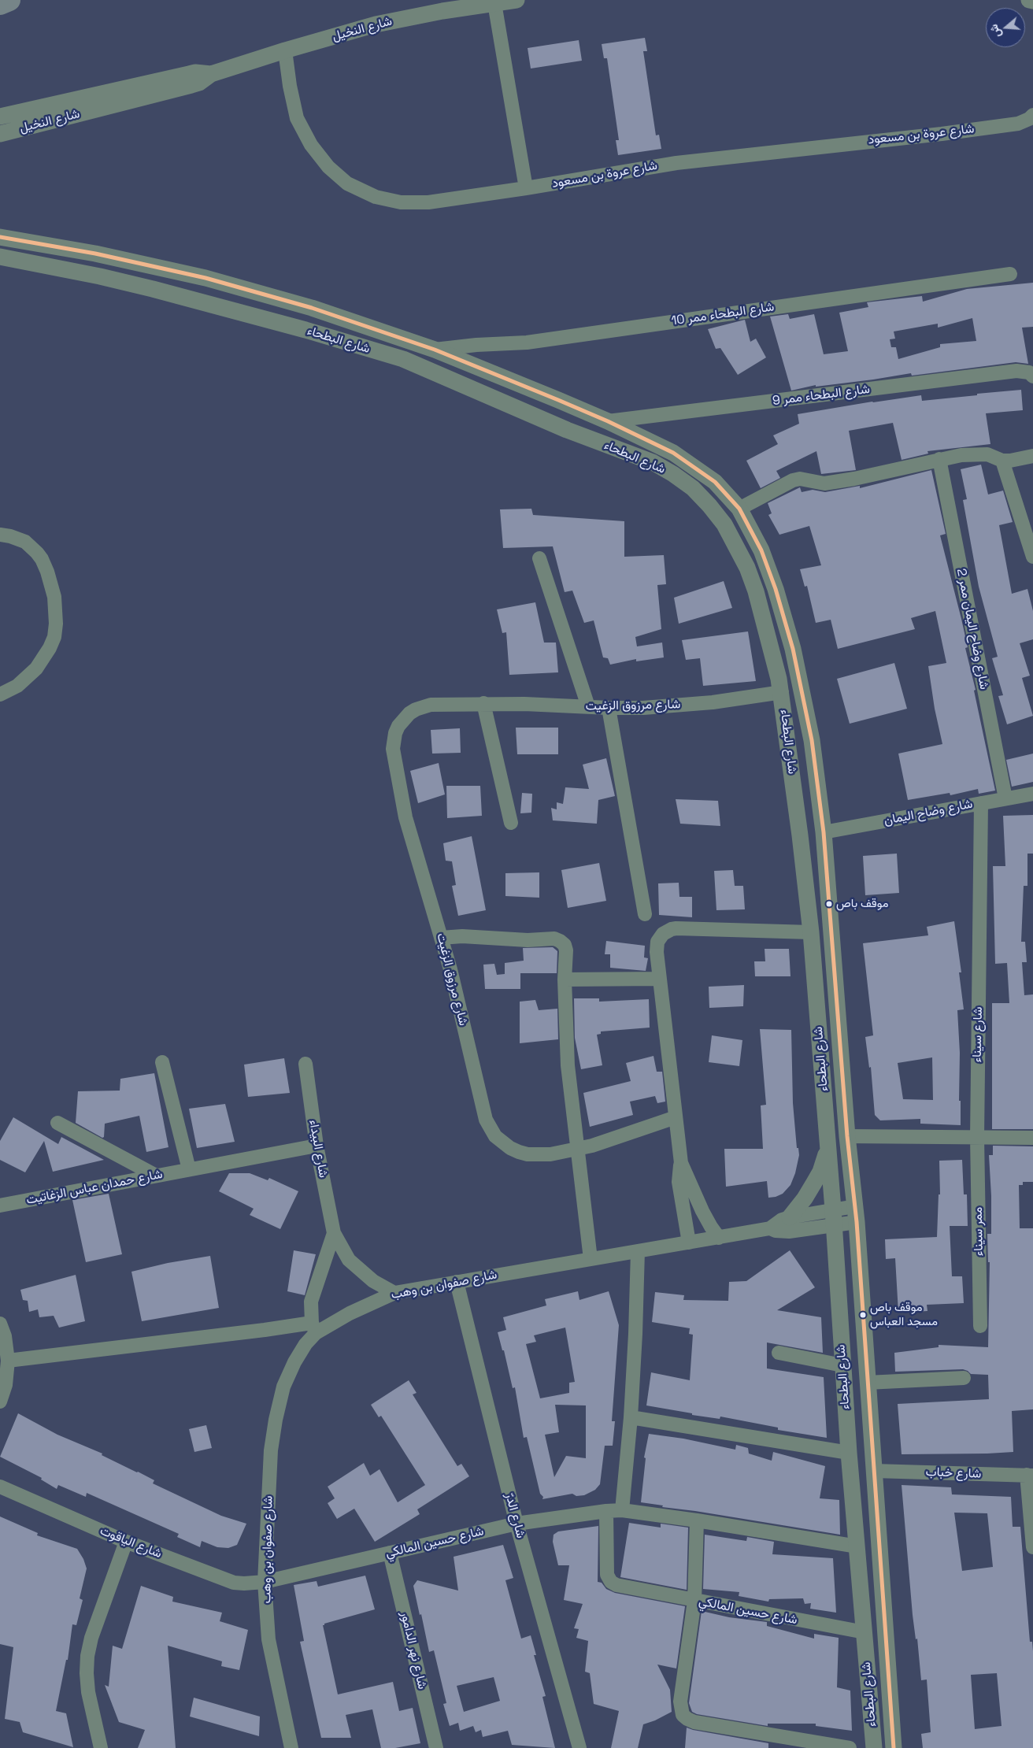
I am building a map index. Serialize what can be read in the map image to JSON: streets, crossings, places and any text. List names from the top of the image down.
{
  "streets": {
    "street": [
      "شارع النخيل",
      "شارع عروة بن مسعود",
      "شارع البطحاء ممر 10",
      "شارع البطحاء",
      "شارع البطحاء ممر 9",
      "شارع وضاح اليمان ممر 2",
      "شارع مرزوق الزغيت",
      "شارع وضاح اليمان",
      "شارع سيناء",
      "شارع البيداء",
      "شارع حمدان عباس الزغاتيت",
      "ممر سيناء",
      "شارع صفوان بن وهب",
      "شارع خباب",
      "شارع الدرّ",
      "شارع الياقوت",
      "شارع حسين المالكي",
      "شارع نهر الدامور"
    ]
  },
  "crossings": [
    ["شارع النخيل", "شارع عروة بن مسعود"],
    ["شارع البطحاء ممر 10", "شارع البطحاء"],
    ["شارع البطحاء", "شارع البطحاء ممر 9"],
    ["شارع البطحاء", "شارع مرزوق الزغيت"],
    ["شارع البطحاء", "شارع وضاح اليمان"],
    ["شارع البطحاء", "شارع صفوان بن وهب"],
    ["شارع البطحاء", "شارع خباب"],
    ["شارع البطحاء", "شارع حسين المالكي"],
    ["شارع وضاح اليمان ممر 2", "شارع وضاح اليمان"],
    ["شارع وضاح اليمان", "شارع سيناء"],
    ["شارع سيناء", "ممر سيناء"],
    ["شارع البيداء", "شارع حمدان عباس الزغاتيت"],
    ["شارع البيداء", "شارع صفوان بن وهب"],
    ["شارع صفوان بن وهب", "شارع الدرّ"],
    ["شارع صفوان بن وهب", "شارع الياقوت"],
    ["شارع صفوان بن وهب", "شارع حسين المالكي"],
    ["شارع الدرّ", "شارع حسين المالكي"],
    ["شارع الياقوت", "شارع حسين المالكي"],
    ["شارع حسين المالكي", "شارع نهر الدامور"]
  ],
  "places": ["موقف باص", "موقف باص مسجد العباس"],
  "north": "left"
}
